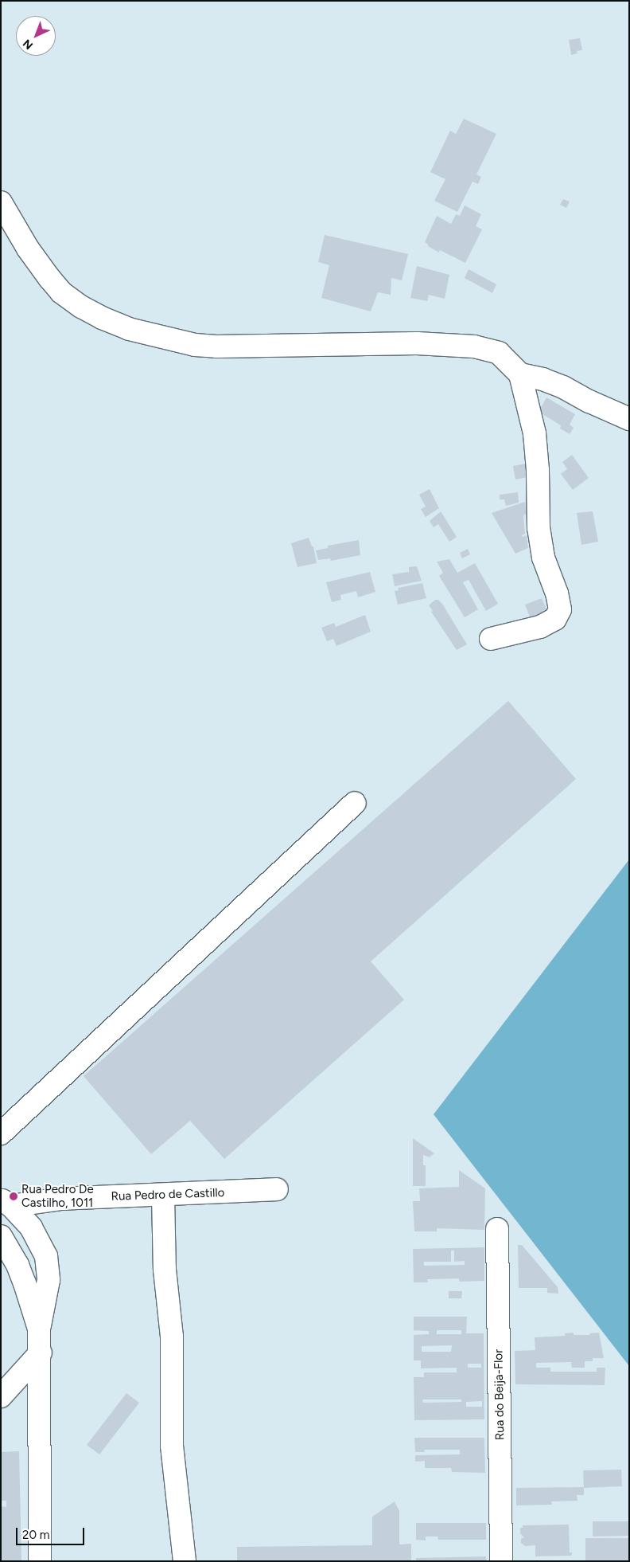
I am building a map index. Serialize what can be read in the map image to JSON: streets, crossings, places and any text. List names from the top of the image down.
{
  "streets": {
    "street": ["Rua Pedro de Castillo", "Rua do Beija-Flor"]
  },
  "places": ["Rua Pedro De Castilho, 1011"],
  "scale_bar": "20 m",
  "north": "bottom left"
}
